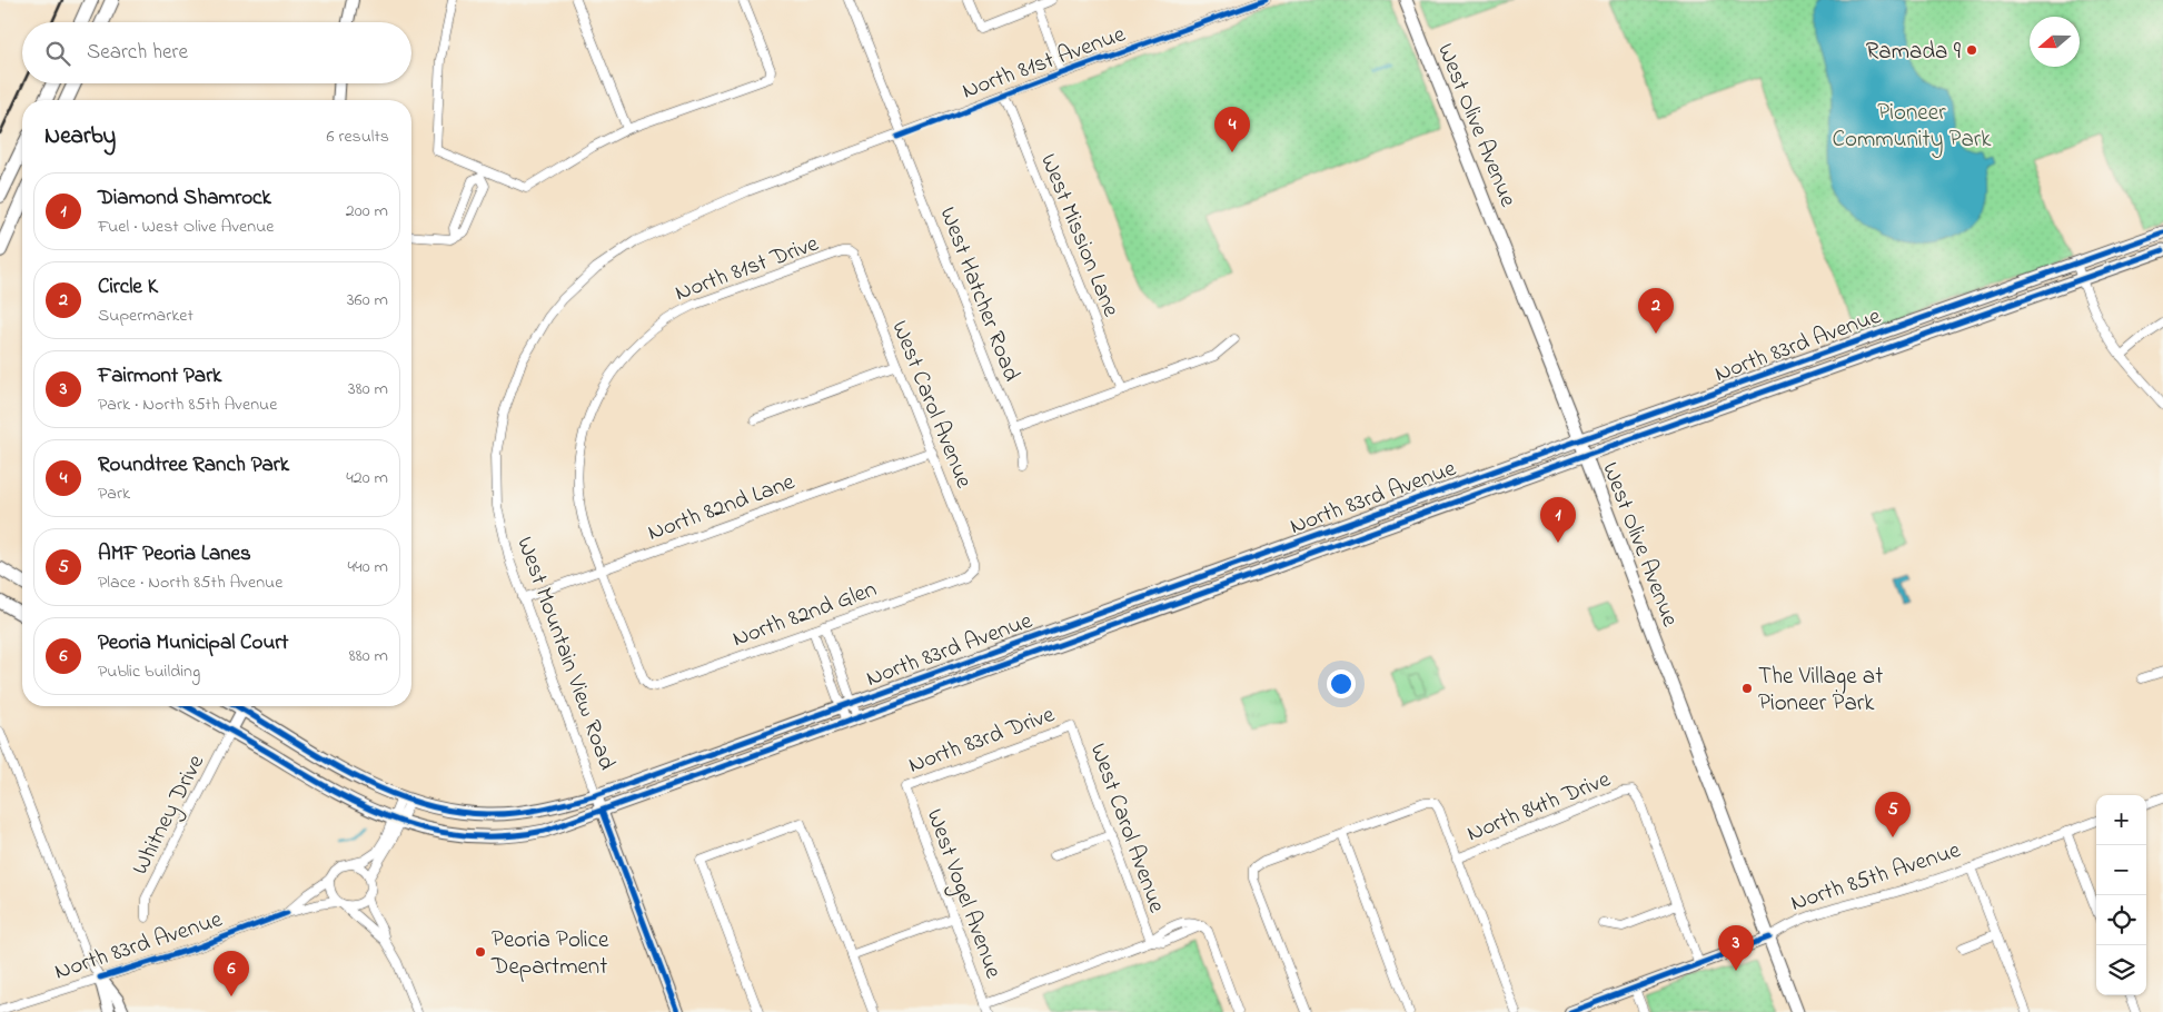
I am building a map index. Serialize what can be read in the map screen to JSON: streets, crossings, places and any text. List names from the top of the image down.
{
  "streets": {
    "main road": ["West Olive Avenue", "North 83rd Avenue"],
    "street": [
      "North 81st Avenue",
      "West Mission Lane",
      "North 81st Drive",
      "West Hatcher Road",
      "West Carol Avenue",
      "North 82nd Lane",
      "North 82nd Glen",
      "West Mountain View Road",
      "North 83rd Drive",
      "North 84th Drive",
      "Whitney Drive",
      "North 85th Avenue",
      "West Vogel Avenue"
    ]
  },
  "crossings": [
    ["North 81st Avenue", "West Mission Lane"],
    ["North 81st Avenue", "West Hatcher Road"],
    ["North 81st Avenue", "West Mountain View Road"],
    ["West Olive Avenue", "North 83rd Avenue"],
    ["West Olive Avenue", "North 85th Avenue"],
    ["North 81st Drive", "West Carol Avenue"],
    ["North 81st Drive", "North 82nd Lane"],
    ["North 81st Drive", "North 82nd Glen"],
    ["North 83rd Avenue", "West Mountain View Road"],
    ["North 83rd Avenue", "Whitney Drive"],
    ["West Carol Avenue", "North 82nd Lane"],
    ["West Carol Avenue", "North 82nd Glen"],
    ["West Carol Avenue", "North 83rd Drive"],
    ["North 82nd Lane", "West Mountain View Road"],
    ["North 83rd Drive", "West Vogel Avenue"]
  ],
  "parks": ["Pioneer Community Park"],
  "places": ["Ramada 9", "The Village at Pioneer Park", "Peoria Police Department"],
  "north": "left",
  "page": {
    "search": "Search here",
    "heading": ["Nearby", "6 results"],
    "pins": [
      "4",
      "2",
      "1",
      "5",
      "3",
      "6"
    ],
    "list": [
      {
        "mark": "1",
        "name": "Diamond Shamrock",
        "note": "Fuel · West Olive Avenue",
        "value": "200 m"
      },
      {
        "mark": "2",
        "name": "Circle K",
        "note": "Supermarket",
        "value": "360 m"
      },
      {
        "mark": "3",
        "name": "Fairmont Park",
        "note": "Park · North 85th Avenue",
        "value": "380 m"
      },
      {
        "mark": "4",
        "name": "Roundtree Ranch Park",
        "note": "Park",
        "value": "420 m"
      },
      {
        "mark": "5",
        "name": "AMF Peoria Lanes",
        "note": "Place · North 85th Avenue",
        "value": "440 m"
      },
      {
        "mark": "6",
        "name": "Peoria Municipal Court",
        "note": "Public building",
        "value": "880 m"
      }
    ],
    "map_buttons": ["+", "−"]
  }
}
